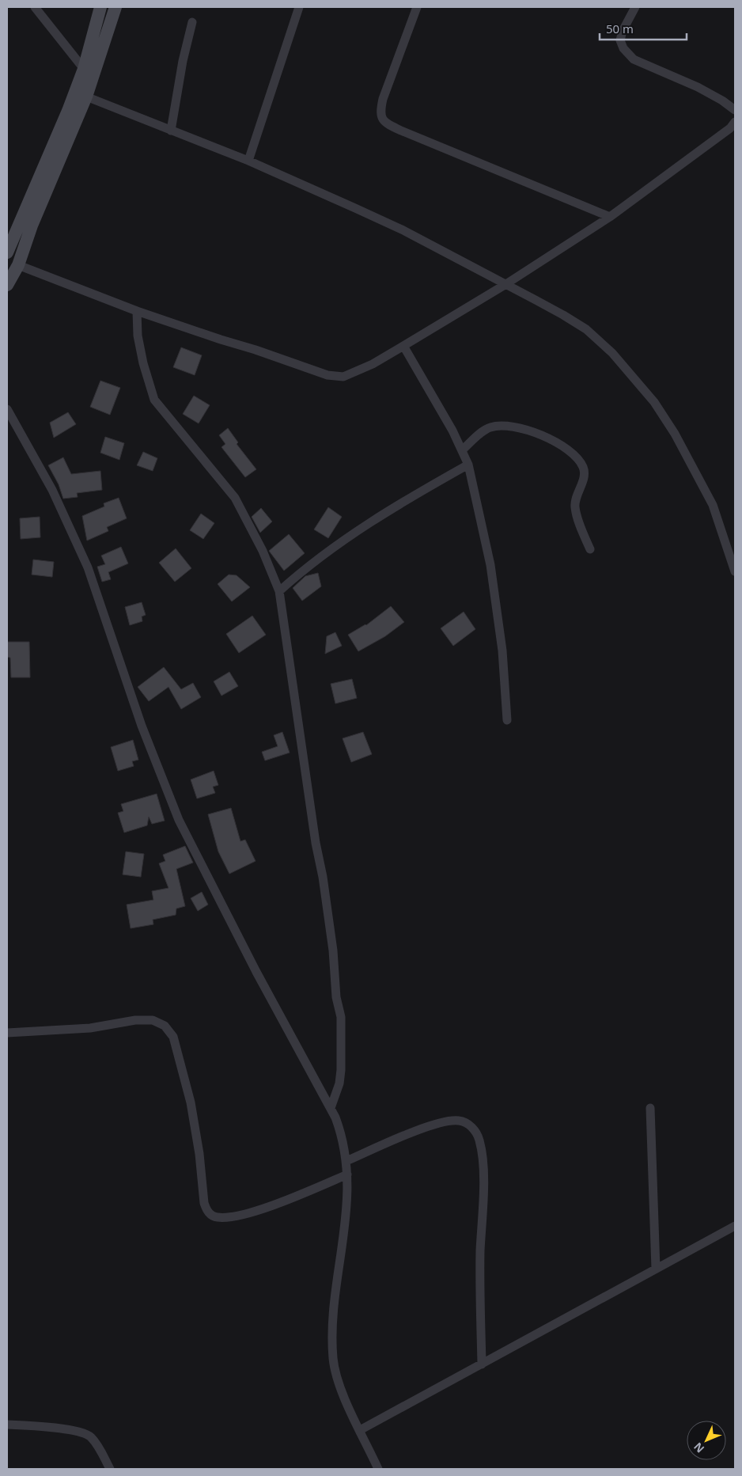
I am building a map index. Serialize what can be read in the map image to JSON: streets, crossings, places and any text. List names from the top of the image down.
{
  "scale_bar": "50 m",
  "north": "bottom left"
}
